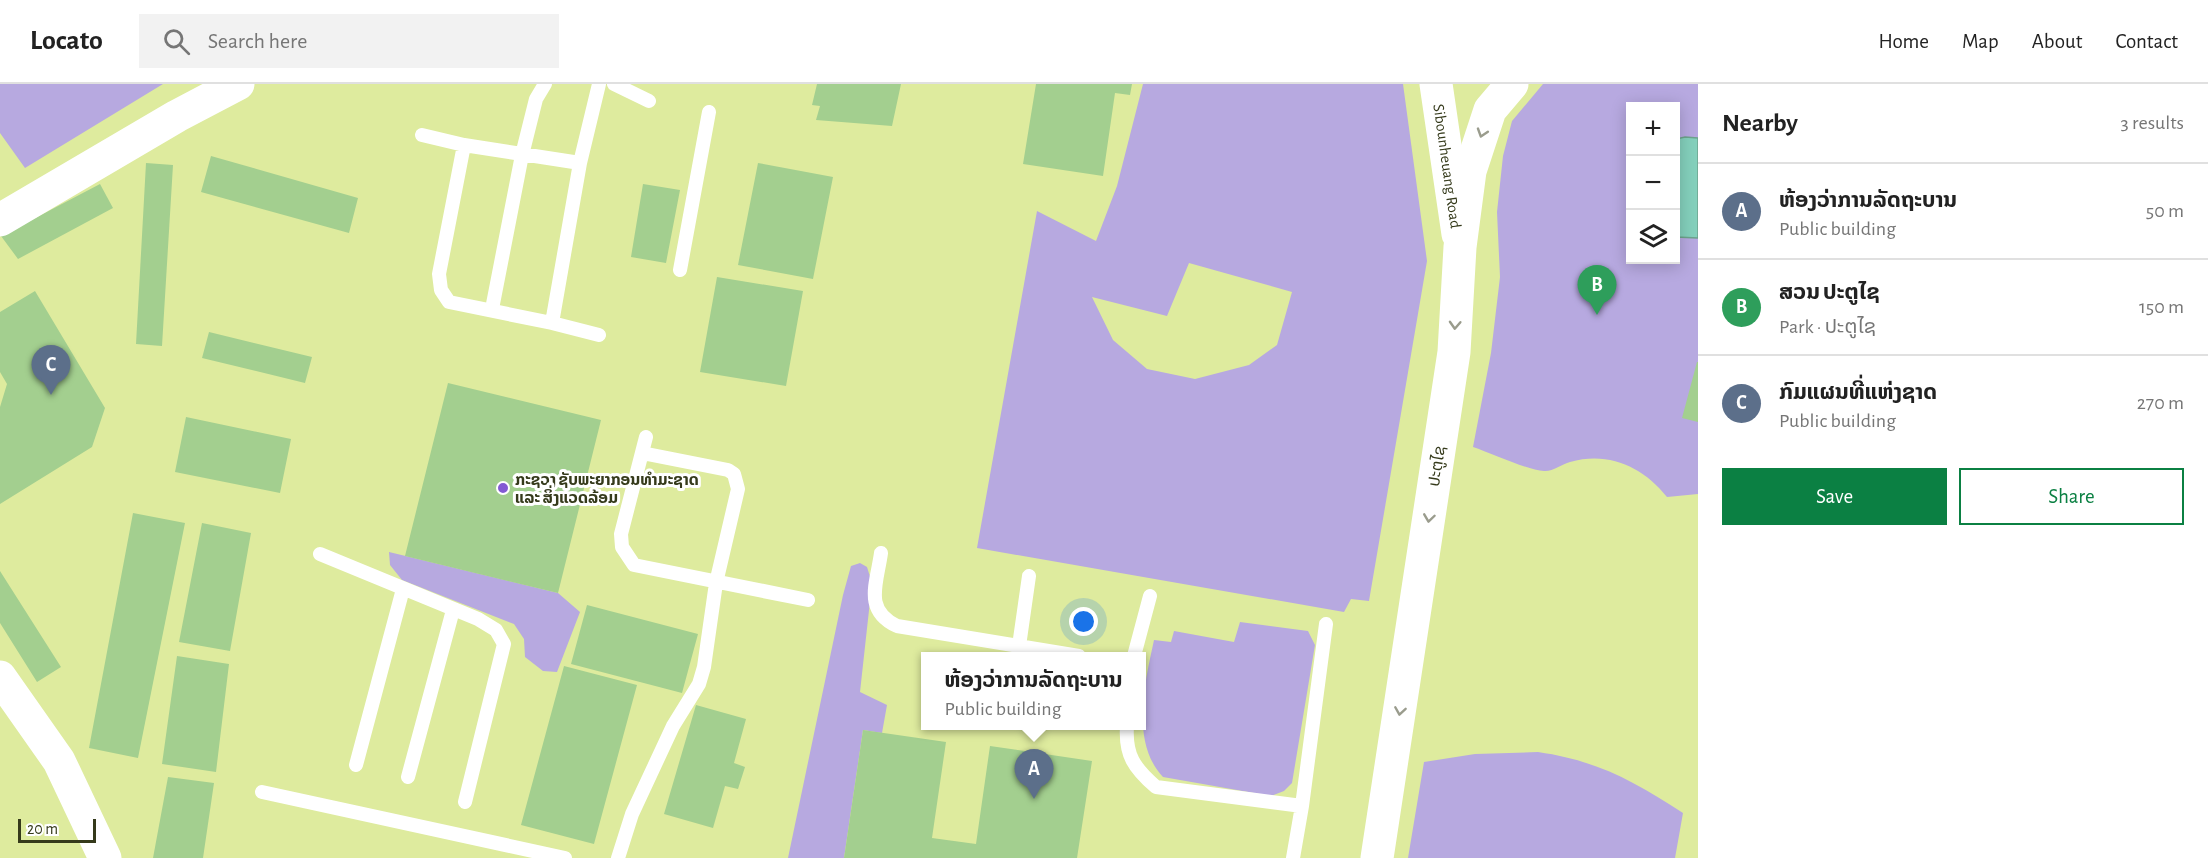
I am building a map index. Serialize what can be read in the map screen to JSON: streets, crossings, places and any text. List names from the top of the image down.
{
  "streets": {
    "main road": ["Sibounheuang Road", "ປະຕູໄຊ"]
  },
  "crossings": [
    ["Sibounheuang Road", "ປະຕູໄຊ"]
  ],
  "one_way": ["ປະຕູໄຊ"],
  "places": ["ກະຊວງ ຊັບພະຍາກອນທຳມະຊາດ ແລະ ສິ່ງແວດລ້ອມ"],
  "scale_bar": "20 m",
  "page": {
    "header": "Locato",
    "search": "Search here",
    "nav": [
      "Home",
      "Map",
      "About",
      "Contact"
    ],
    "heading": ["Nearby", "3 results"],
    "map_buttons": ["+", "−"],
    "list": [
      {
        "mark": "A",
        "name": "ຫ້ອງວ່າການລັດຖະບານ",
        "note": "Public building",
        "value": "50 m"
      },
      {
        "mark": "B",
        "name": "ສວນ ປະຕູໄຊ",
        "note": "Park · ປະຕູໄຊ",
        "value": "150 m"
      },
      {
        "mark": "C",
        "name": "ກົມແຜນທີ່ແຫ່ງຊາດ",
        "note": "Public building",
        "value": "270 m"
      }
    ],
    "pins": ["B", "C", "A"],
    "buttons": ["Save", "Share"],
    "popup": ["ຫ້ອງວ່າການລັດຖະບານ", "Public building"],
    "scale": "20 m"
  }
}
